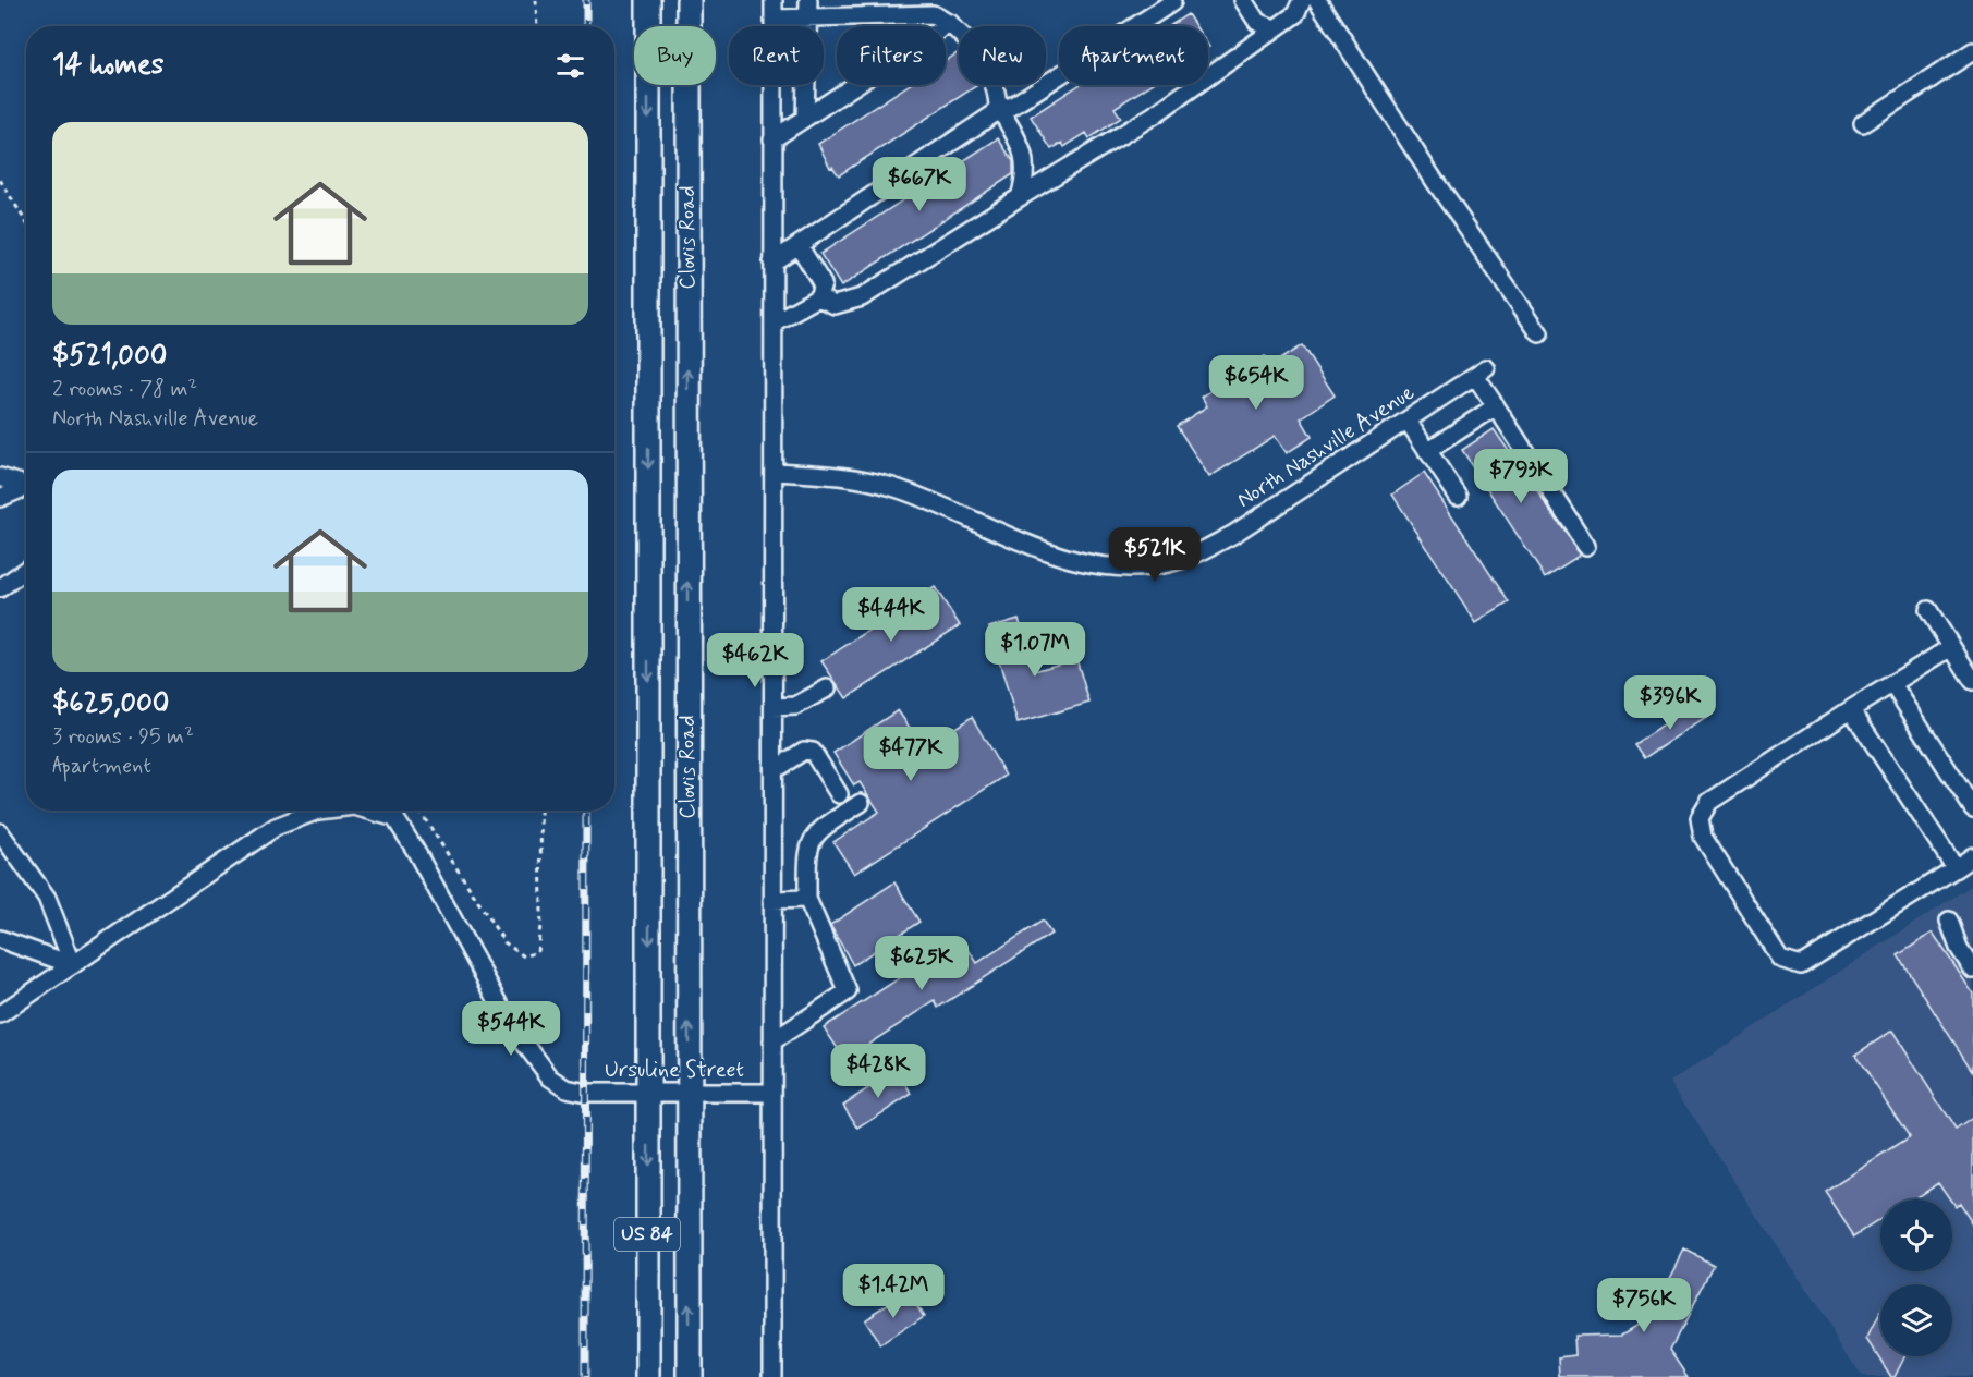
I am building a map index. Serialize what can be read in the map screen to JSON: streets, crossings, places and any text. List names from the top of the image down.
{
  "streets": {
    "highway": ["Clovis Road", "US 84"],
    "street": ["North Nashville Avenue", "Ursuline Street"]
  },
  "crossings": [
    ["Clovis Road", "Ursuline Street"]
  ],
  "page": {
    "chip": [
      "Buy",
      "Rent",
      "Filters",
      "New",
      "Apartment"
    ],
    "heading": "14 homes",
    "list": [
      {
        "name": "$521,000",
        "note": "2 rooms · 78 m² · North Nashville Avenue"
      },
      {
        "name": "$625,000",
        "note": "3 rooms · 95 m² · Apartment"
      }
    ],
    "price": [
      "$667K",
      "$654K",
      "$793K",
      "$521K",
      "$444K",
      "$1.07M",
      "$462K",
      "$396K",
      "$477K",
      "$625K",
      "$544K",
      "$428K",
      "$1.42M",
      "$756K"
    ]
  }
}
